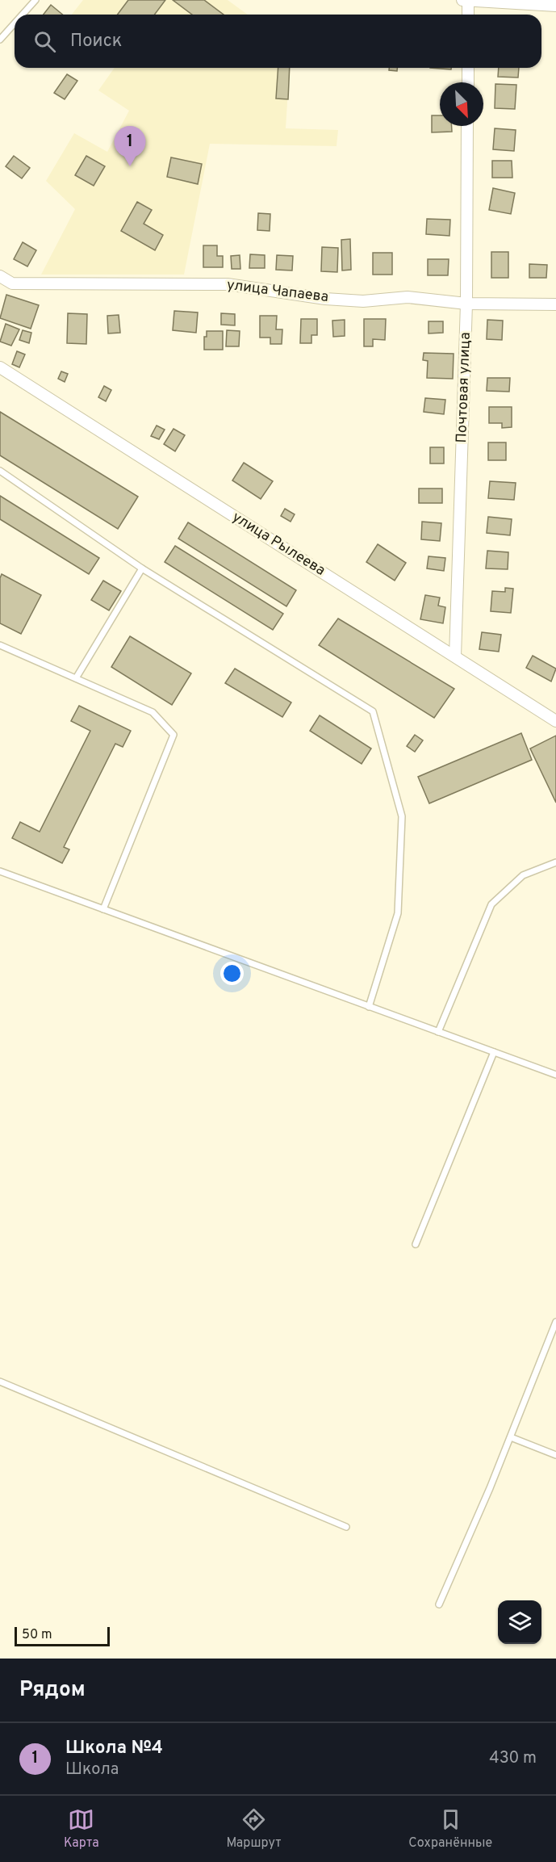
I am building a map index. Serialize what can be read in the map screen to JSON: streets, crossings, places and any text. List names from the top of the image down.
{
  "streets": {
    "street": ["улица Чапаева", "Почтовая улица", "улица Рылеева"]
  },
  "crossings": [
    ["улица Чапаева", "Почтовая улица"],
    ["Почтовая улица", "улица Рылеева"]
  ],
  "scale_bar": "50 m",
  "north": "bottom right",
  "page": {
    "search": "Поиск",
    "pins": "1",
    "scale": "50 m",
    "heading": "Рядом",
    "list": [
      {
        "mark": "1",
        "name": "Школа №4",
        "note": "Школа",
        "value": "430 m"
      }
    ],
    "nav": ["Карта", "Маршрут", "Сохранённые"]
  }
}
